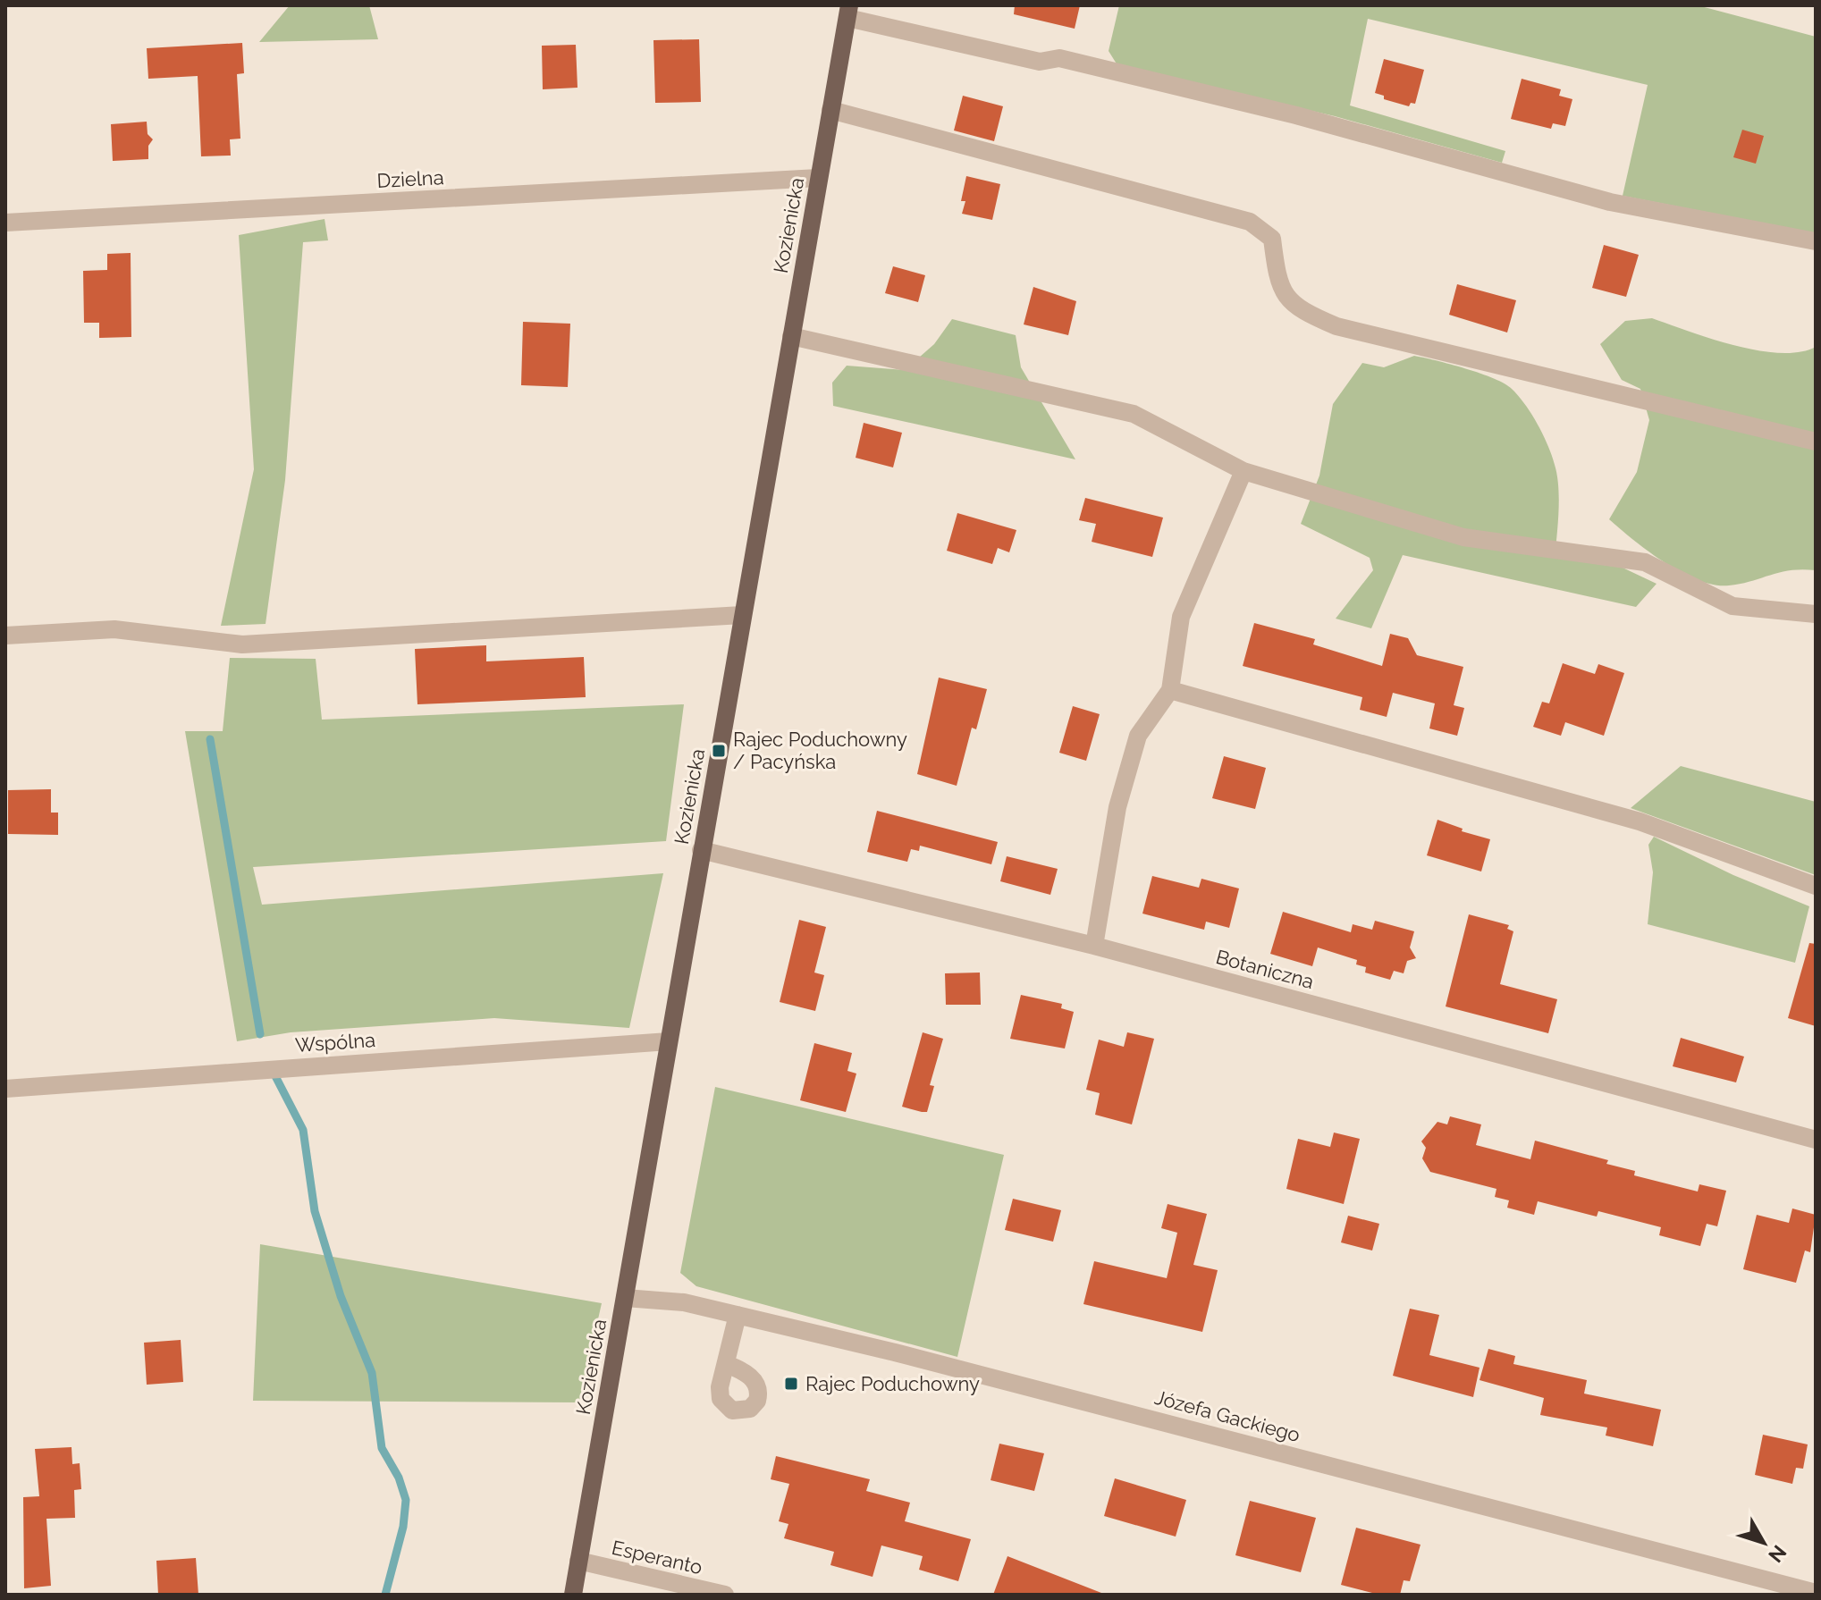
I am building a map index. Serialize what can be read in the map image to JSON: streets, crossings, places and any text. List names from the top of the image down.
{
  "streets": {
    "main road": ["Kozienicka"],
    "street": [
      "Dzielna",
      "Botaniczna",
      "Wspólna",
      "Józefa Gackiego",
      "Esperanto"
    ]
  },
  "crossings": [
    ["Dzielna", "Kozienicka"],
    ["Kozienicka", "Botaniczna"],
    ["Kozienicka", "Wspólna"],
    ["Kozienicka", "Józefa Gackiego"],
    ["Kozienicka", "Esperanto"]
  ],
  "places": {
    "transit": ["Rajec Poduchowny / Pacyńska", "Rajec Poduchowny"]
  },
  "north": "bottom right"
}
